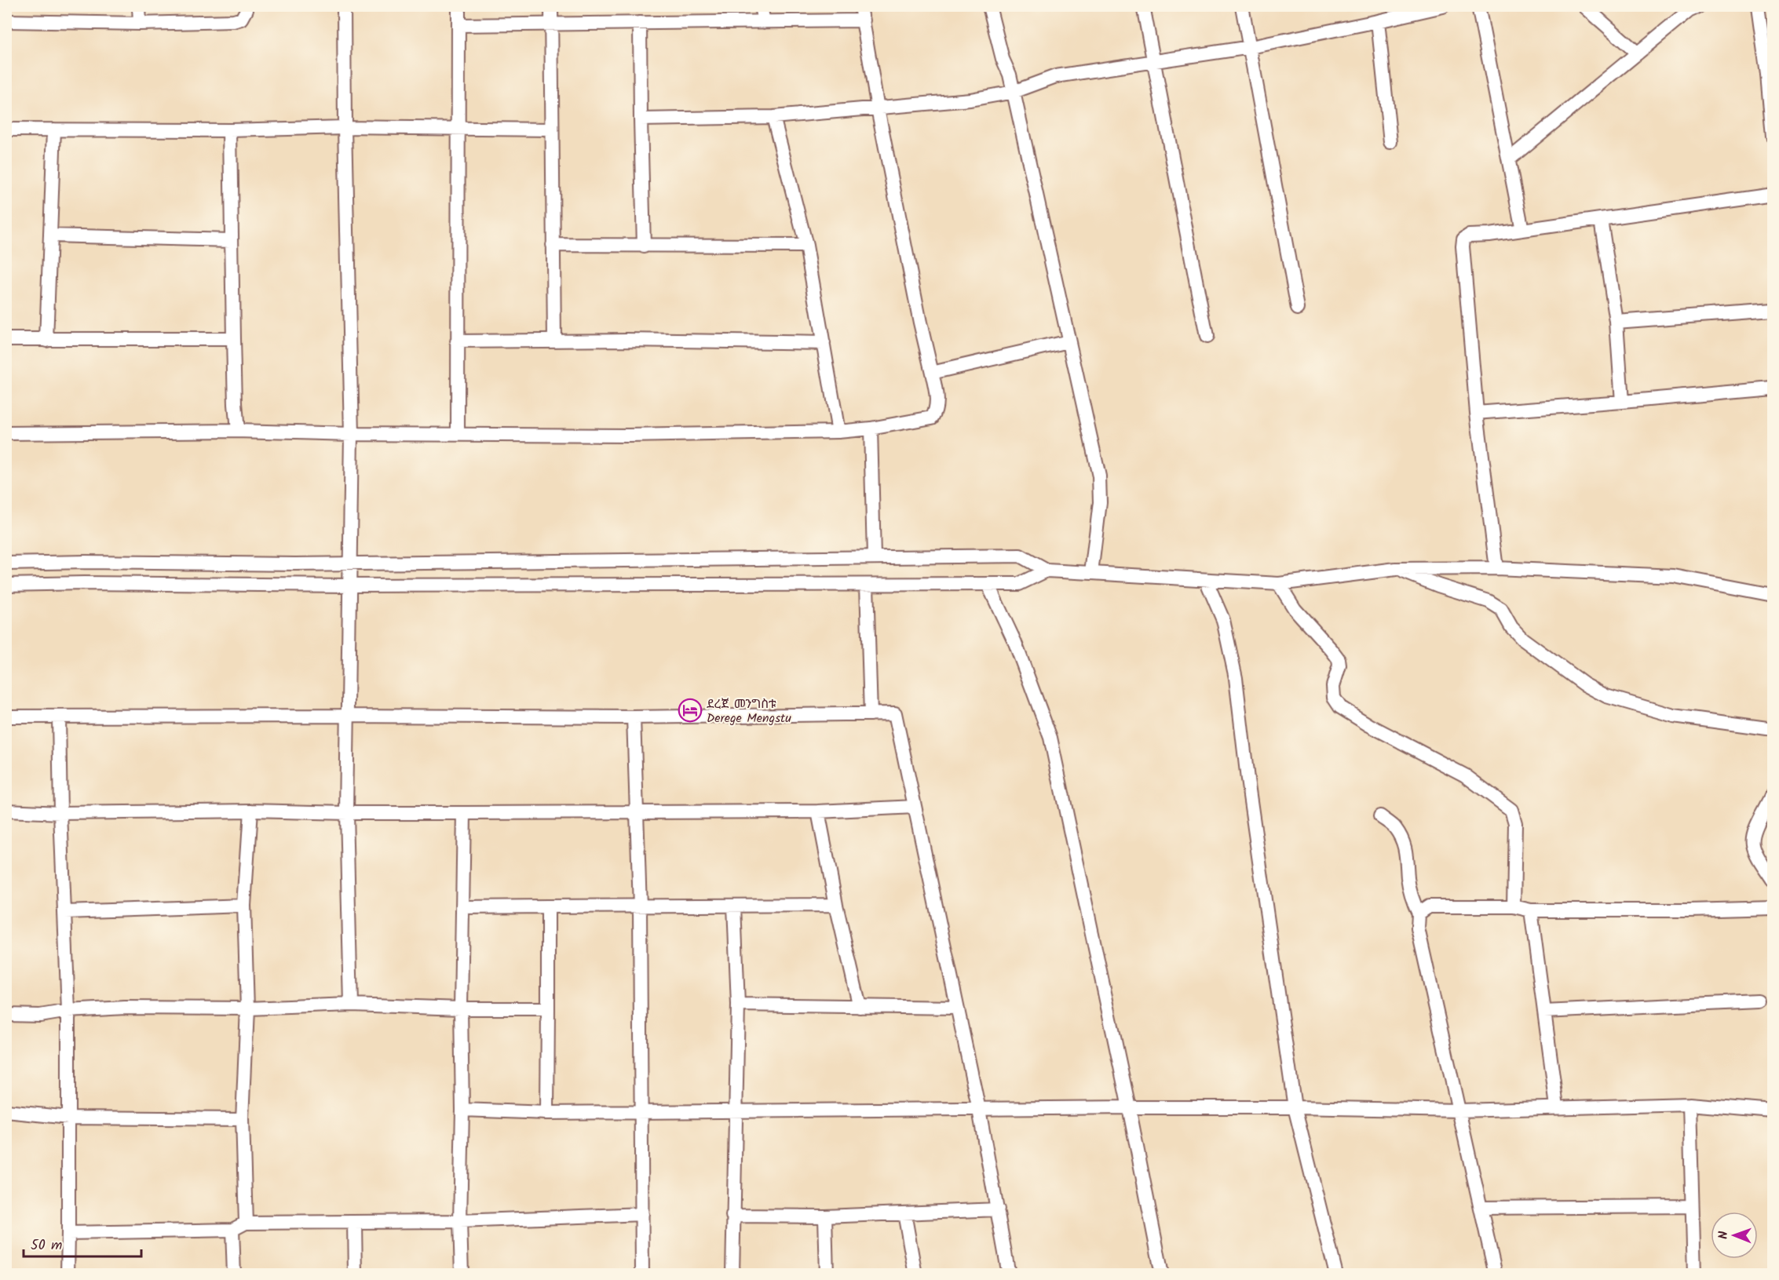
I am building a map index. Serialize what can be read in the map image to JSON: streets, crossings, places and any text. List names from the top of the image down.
{
  "places": {
    "hotel": ["ደረጀ መንግስቱ Derege Mengstu"]
  },
  "scale_bar": "50 m",
  "north": "left"
}
